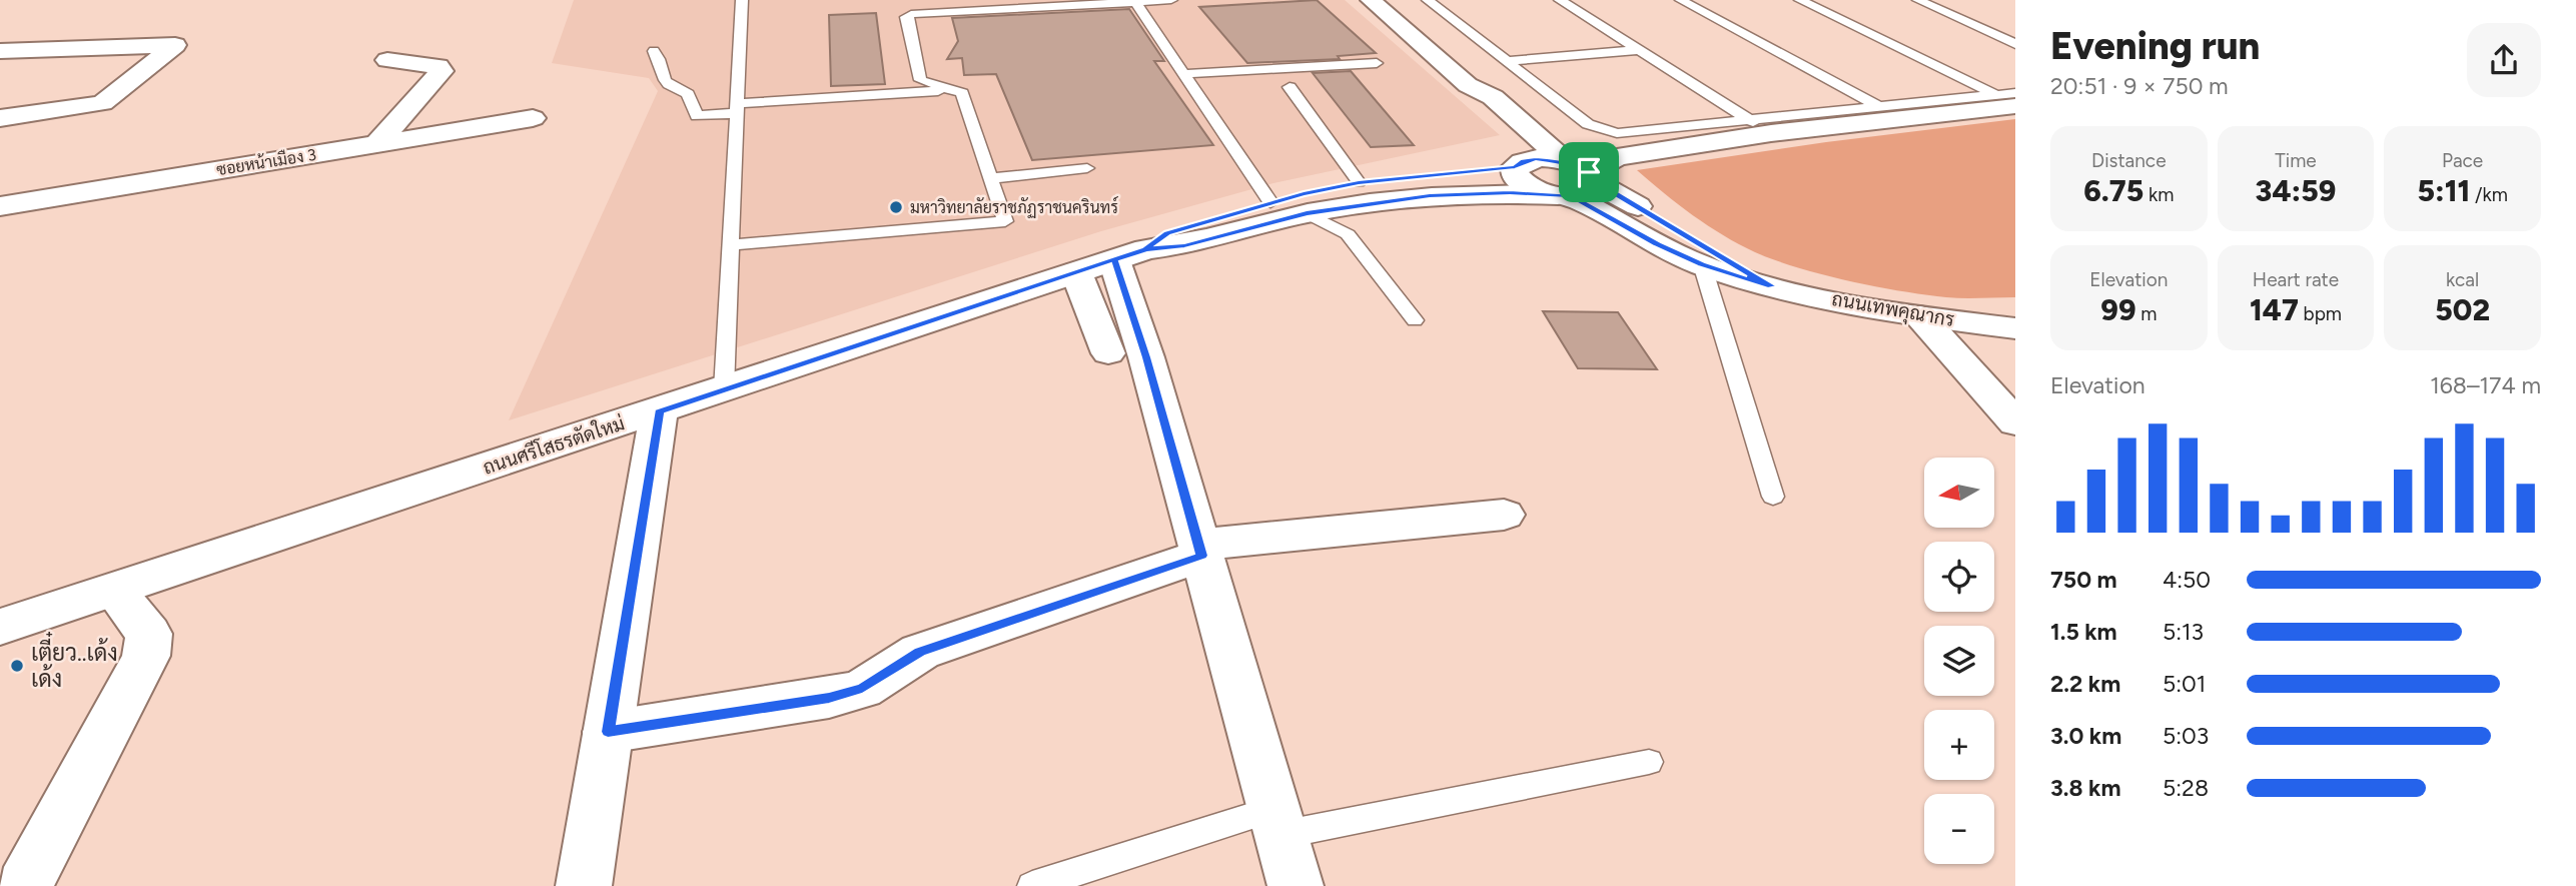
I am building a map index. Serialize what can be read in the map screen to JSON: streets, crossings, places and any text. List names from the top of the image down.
{
  "streets": {
    "street": ["ซอยหน้าเมือง 3", "ถนนเทพคุณากร", "ถนนศรีโสธรตัดใหม่"]
  },
  "crossings": [
    ["ถนนเทพคุณากร", "ถนนศรีโสธรตัดใหม่"]
  ],
  "places": ["มหาวิทยาลัยราชภัฏราชนครินทร์", "เตี๋ยว..เด้ง เด้ง"],
  "north": "left",
  "page": {
    "heading": ["Evening run", "20:51 · 9 × 750 m"],
    "stats": [
      ["Distance", "6.75 km"],
      ["Time", "34:59"],
      ["Pace", "5:11 /km"],
      ["Elevation", "99 m"],
      ["Heart rate", "147 bpm"],
      ["kcal", "502"]
    ],
    "chart": ["Elevation", "168–174 m"],
    "map_buttons": ["+", "−"],
    "list": [
      {
        "name": "750 m",
        "note": "4:50"
      },
      {
        "name": "1.5 km",
        "note": "5:13"
      },
      {
        "name": "2.2 km",
        "note": "5:01"
      },
      {
        "name": "3.0 km",
        "note": "5:03"
      },
      {
        "name": "3.8 km",
        "note": "5:28"
      }
    ]
  }
}
